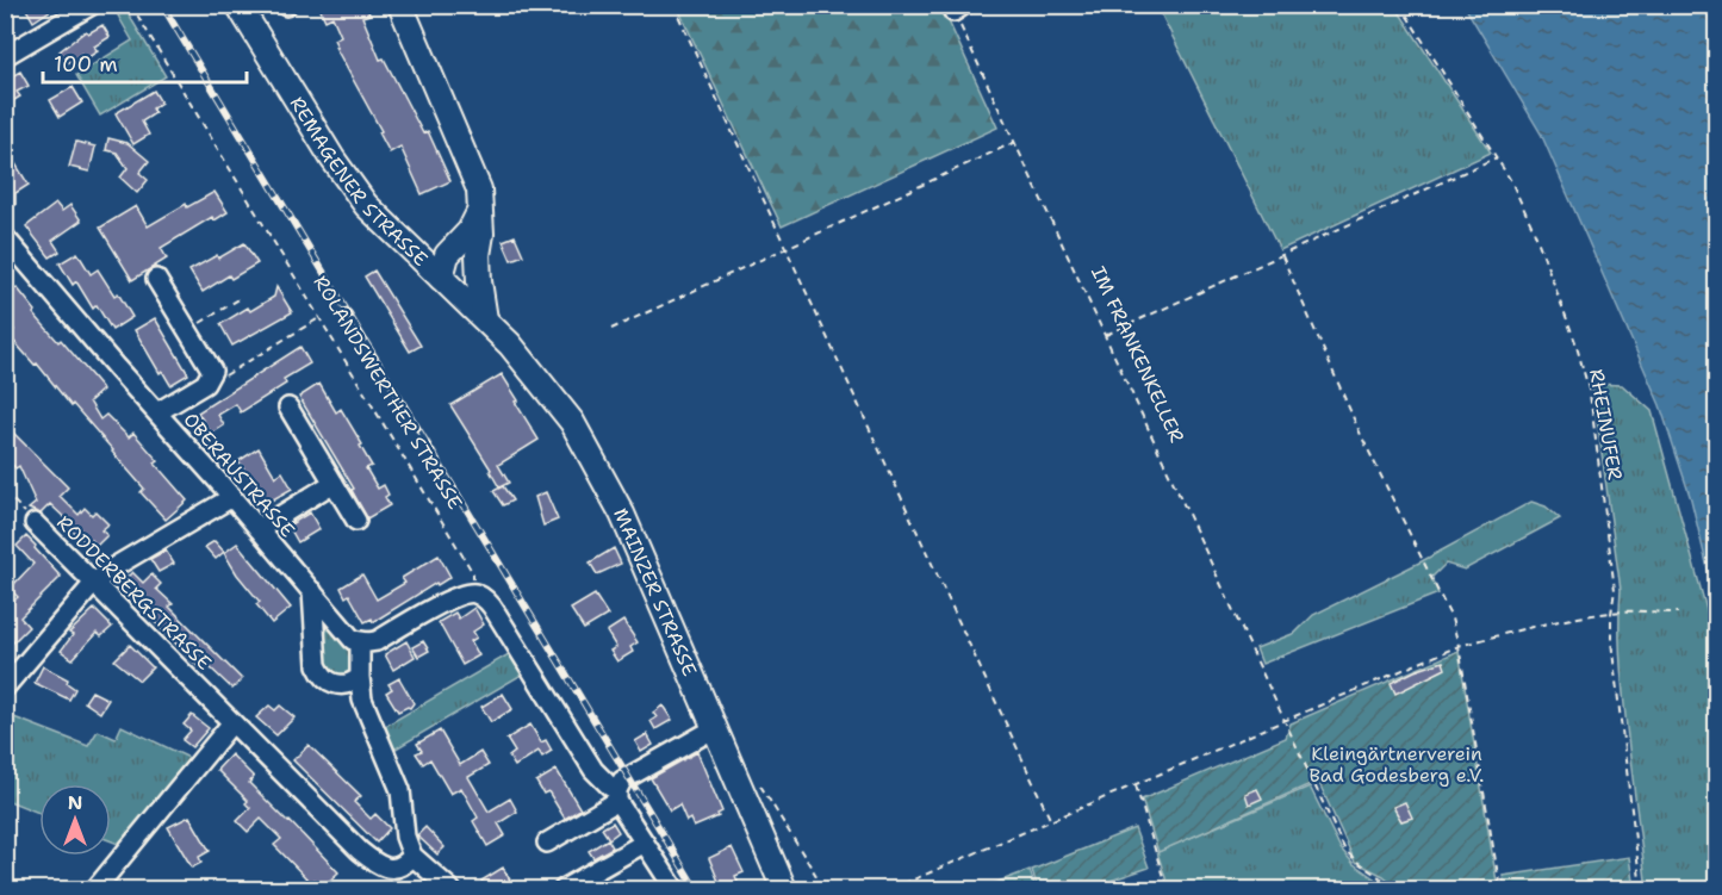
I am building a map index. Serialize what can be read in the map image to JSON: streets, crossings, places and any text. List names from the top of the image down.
{
  "streets": {
    "main road": ["REMAGENER STRASSE", "MAINZER STRASSE"],
    "street": ["OBERAUSTRASSE", "RODDERBERGSTRASSE"],
    "path": ["IM FRANKENKELLER", "ROLANDSWERTHER STRASSE", "RHEINUFER"]
  },
  "crossings": [
    ["REMAGENER STRASSE", "MAINZER STRASSE"]
  ],
  "parks": ["Kleingärtnerverein Bad Godesberg e.V."],
  "scale_bar": "100 m",
  "north": "top"
}
